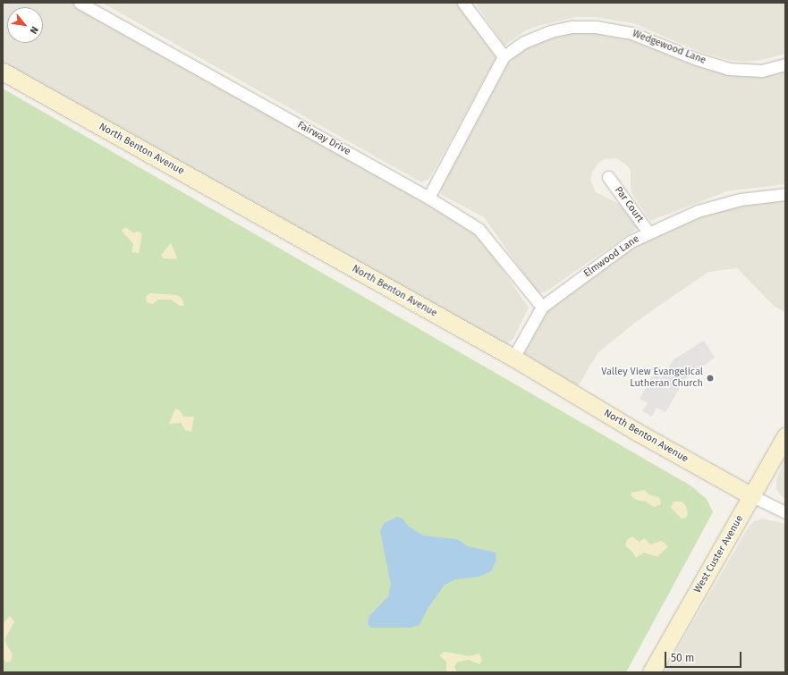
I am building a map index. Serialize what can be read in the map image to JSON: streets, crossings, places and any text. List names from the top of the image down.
{
  "streets": {
    "main road": ["North Benton Avenue", "West Custer Avenue"],
    "street": [
      "Wedgewood Lane",
      "Fairway Drive",
      "Par Court",
      "Elmwood Lane"
    ]
  },
  "crossings": [
    ["Wedgewood Lane", "Fairway Drive"],
    ["Fairway Drive", "Elmwood Lane"],
    ["North Benton Avenue", "Elmwood Lane"],
    ["North Benton Avenue", "West Custer Avenue"],
    ["Par Court", "Elmwood Lane"]
  ],
  "places": ["Valley View Evangelical Lutheran Church"],
  "scale_bar": "50 m",
  "north": "bottom right"
}
